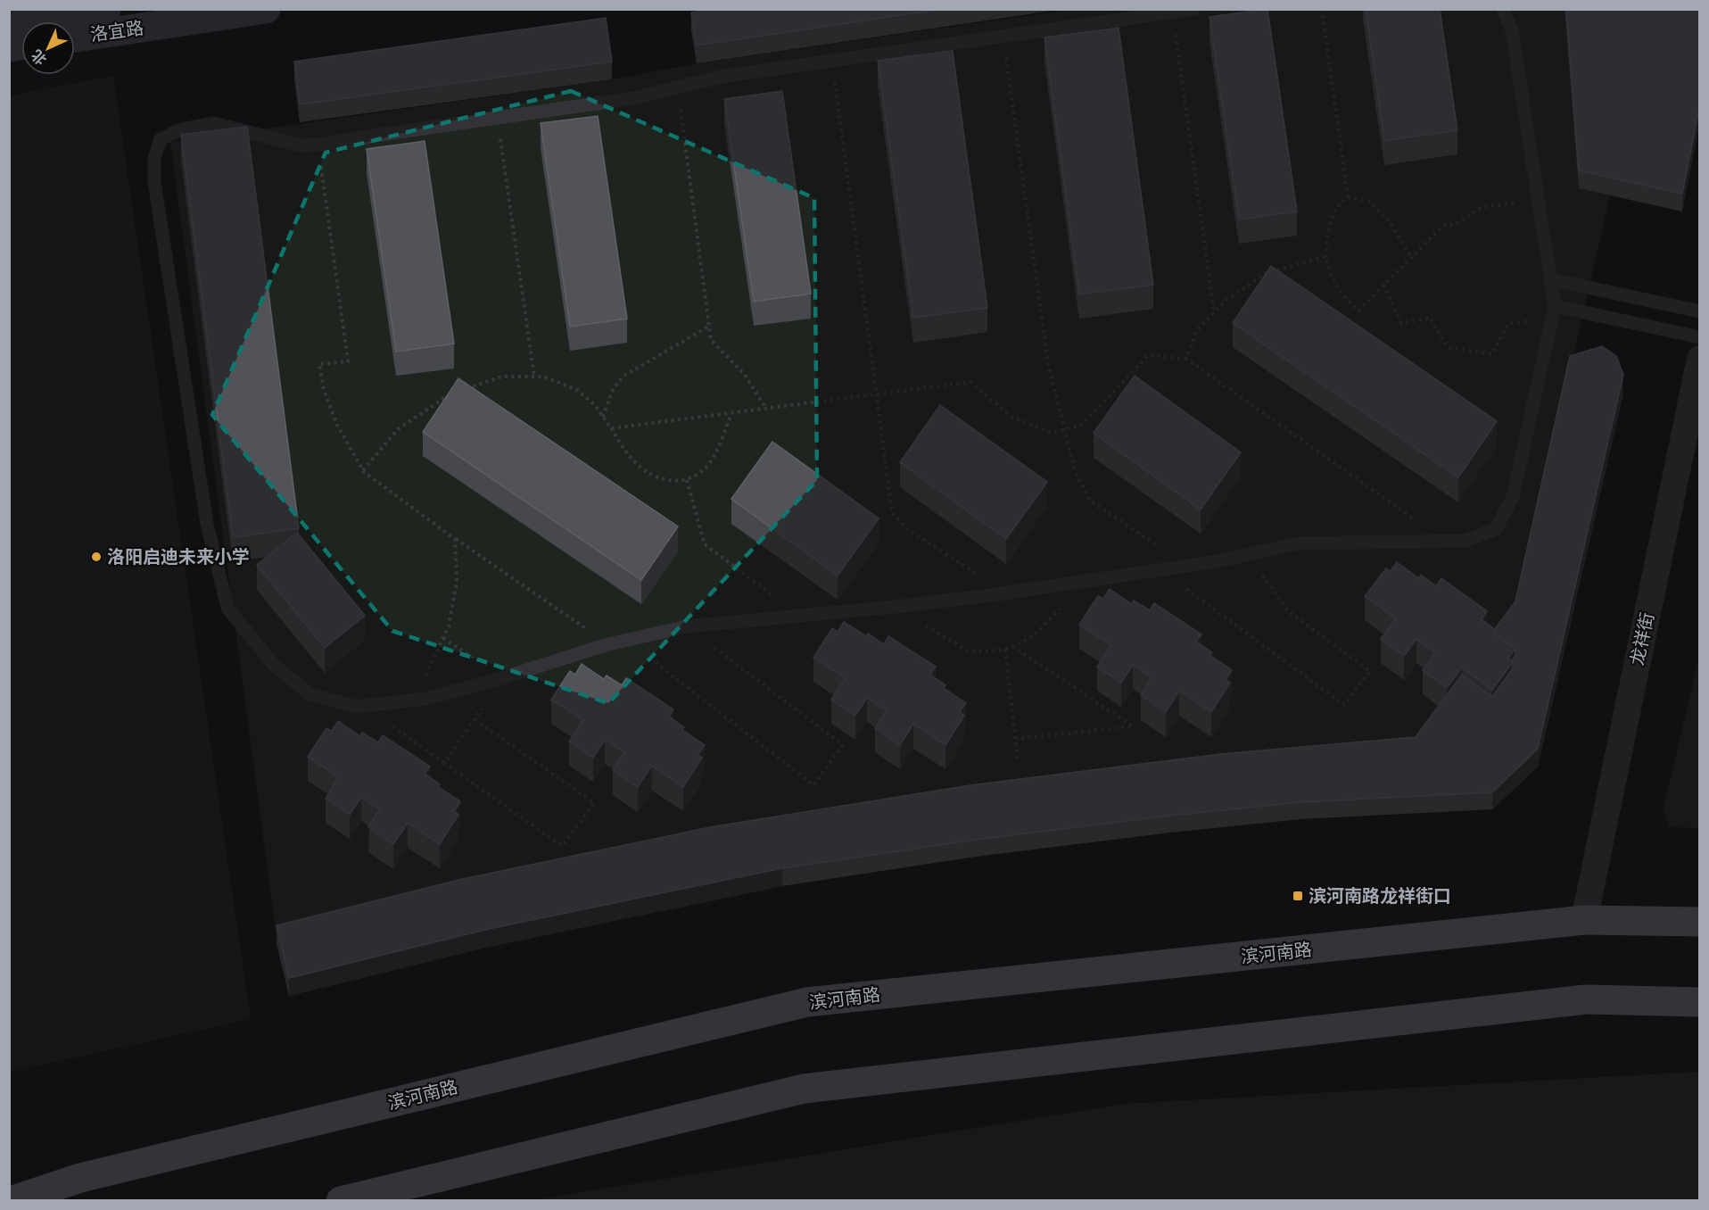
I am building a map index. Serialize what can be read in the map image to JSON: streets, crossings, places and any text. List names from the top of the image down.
{
  "streets": {
    "highway": ["滨河南路"],
    "street": ["洛宜路", "龙祥街"]
  },
  "crossings": [
    ["龙祥街", "滨河南路"]
  ],
  "places": {
    "other": ["洛阳启迪未来小学"],
    "transit": ["滨河南路龙祥街口"]
  },
  "north": "bottom left"
}
